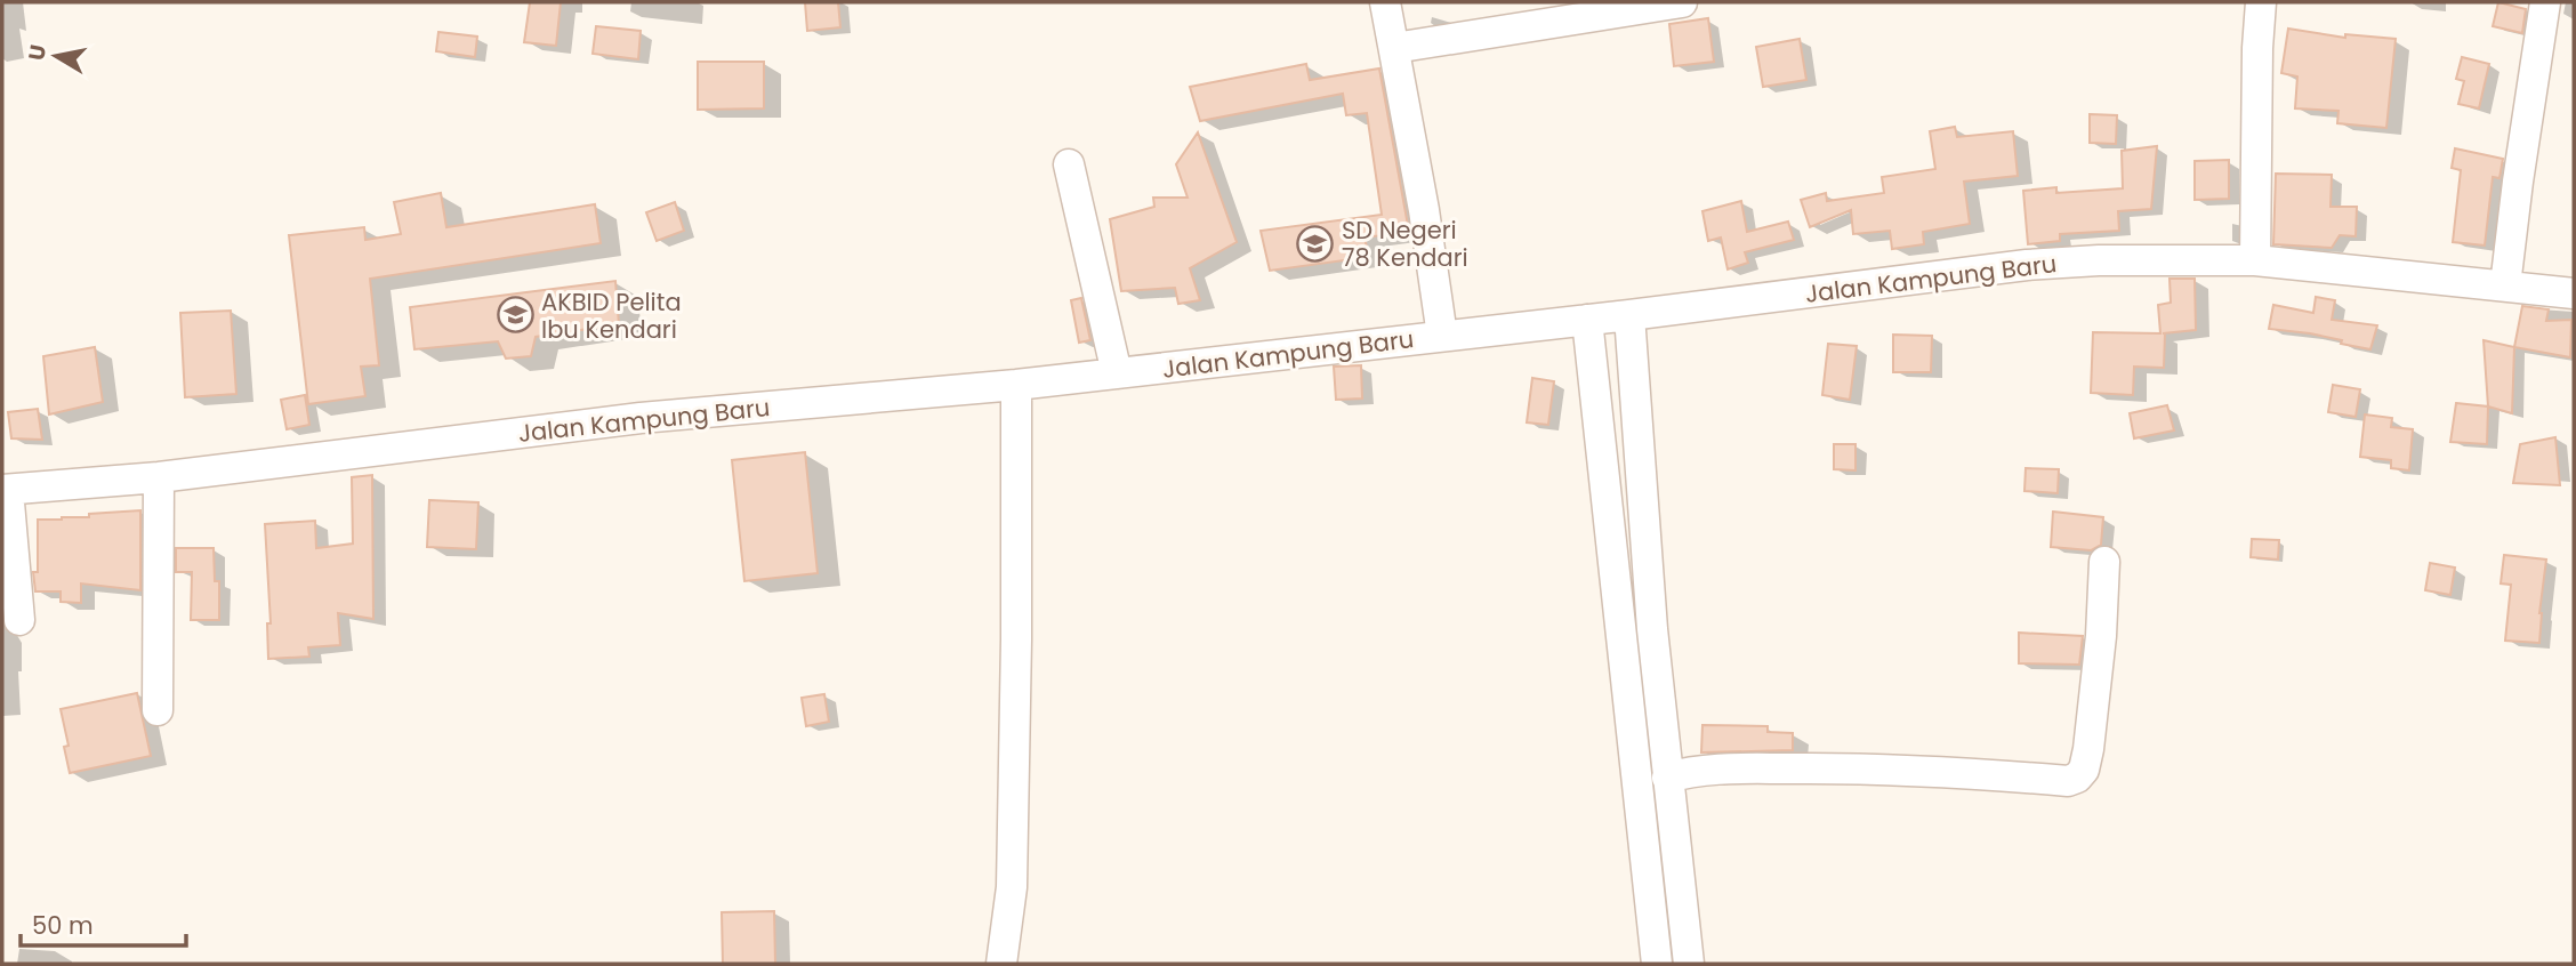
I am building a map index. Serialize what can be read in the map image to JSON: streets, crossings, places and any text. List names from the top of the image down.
{
  "streets": {
    "street": ["Jalan Kampung Baru"]
  },
  "places": {
    "school or university": ["SD Negeri 78 Kendari", "AKBID Pelita Ibu Kendari"]
  },
  "scale_bar": "50 m",
  "north": "left"
}
